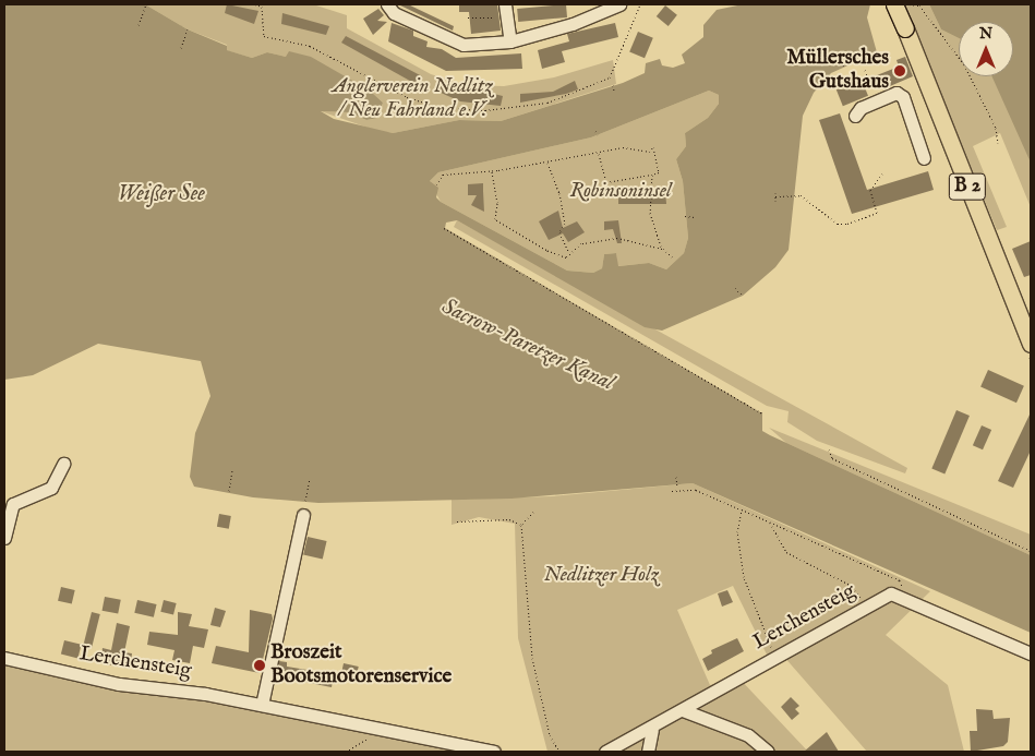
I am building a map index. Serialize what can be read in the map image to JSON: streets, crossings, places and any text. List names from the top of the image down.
{
  "streets": {
    "main road": ["B 2"],
    "street": ["Lerchensteig"]
  },
  "water": ["Weißer See", "Sacrow-Paretzer Kanal"],
  "parks": ["Anglerverein Nedlitz / Neu Fahrland e.V.", "Robinsoninsel", "Nedlitzer Holz"],
  "places": ["Müllersches Gutshaus", "Broszeit Bootsmotorenservice"],
  "north": "top"
}
